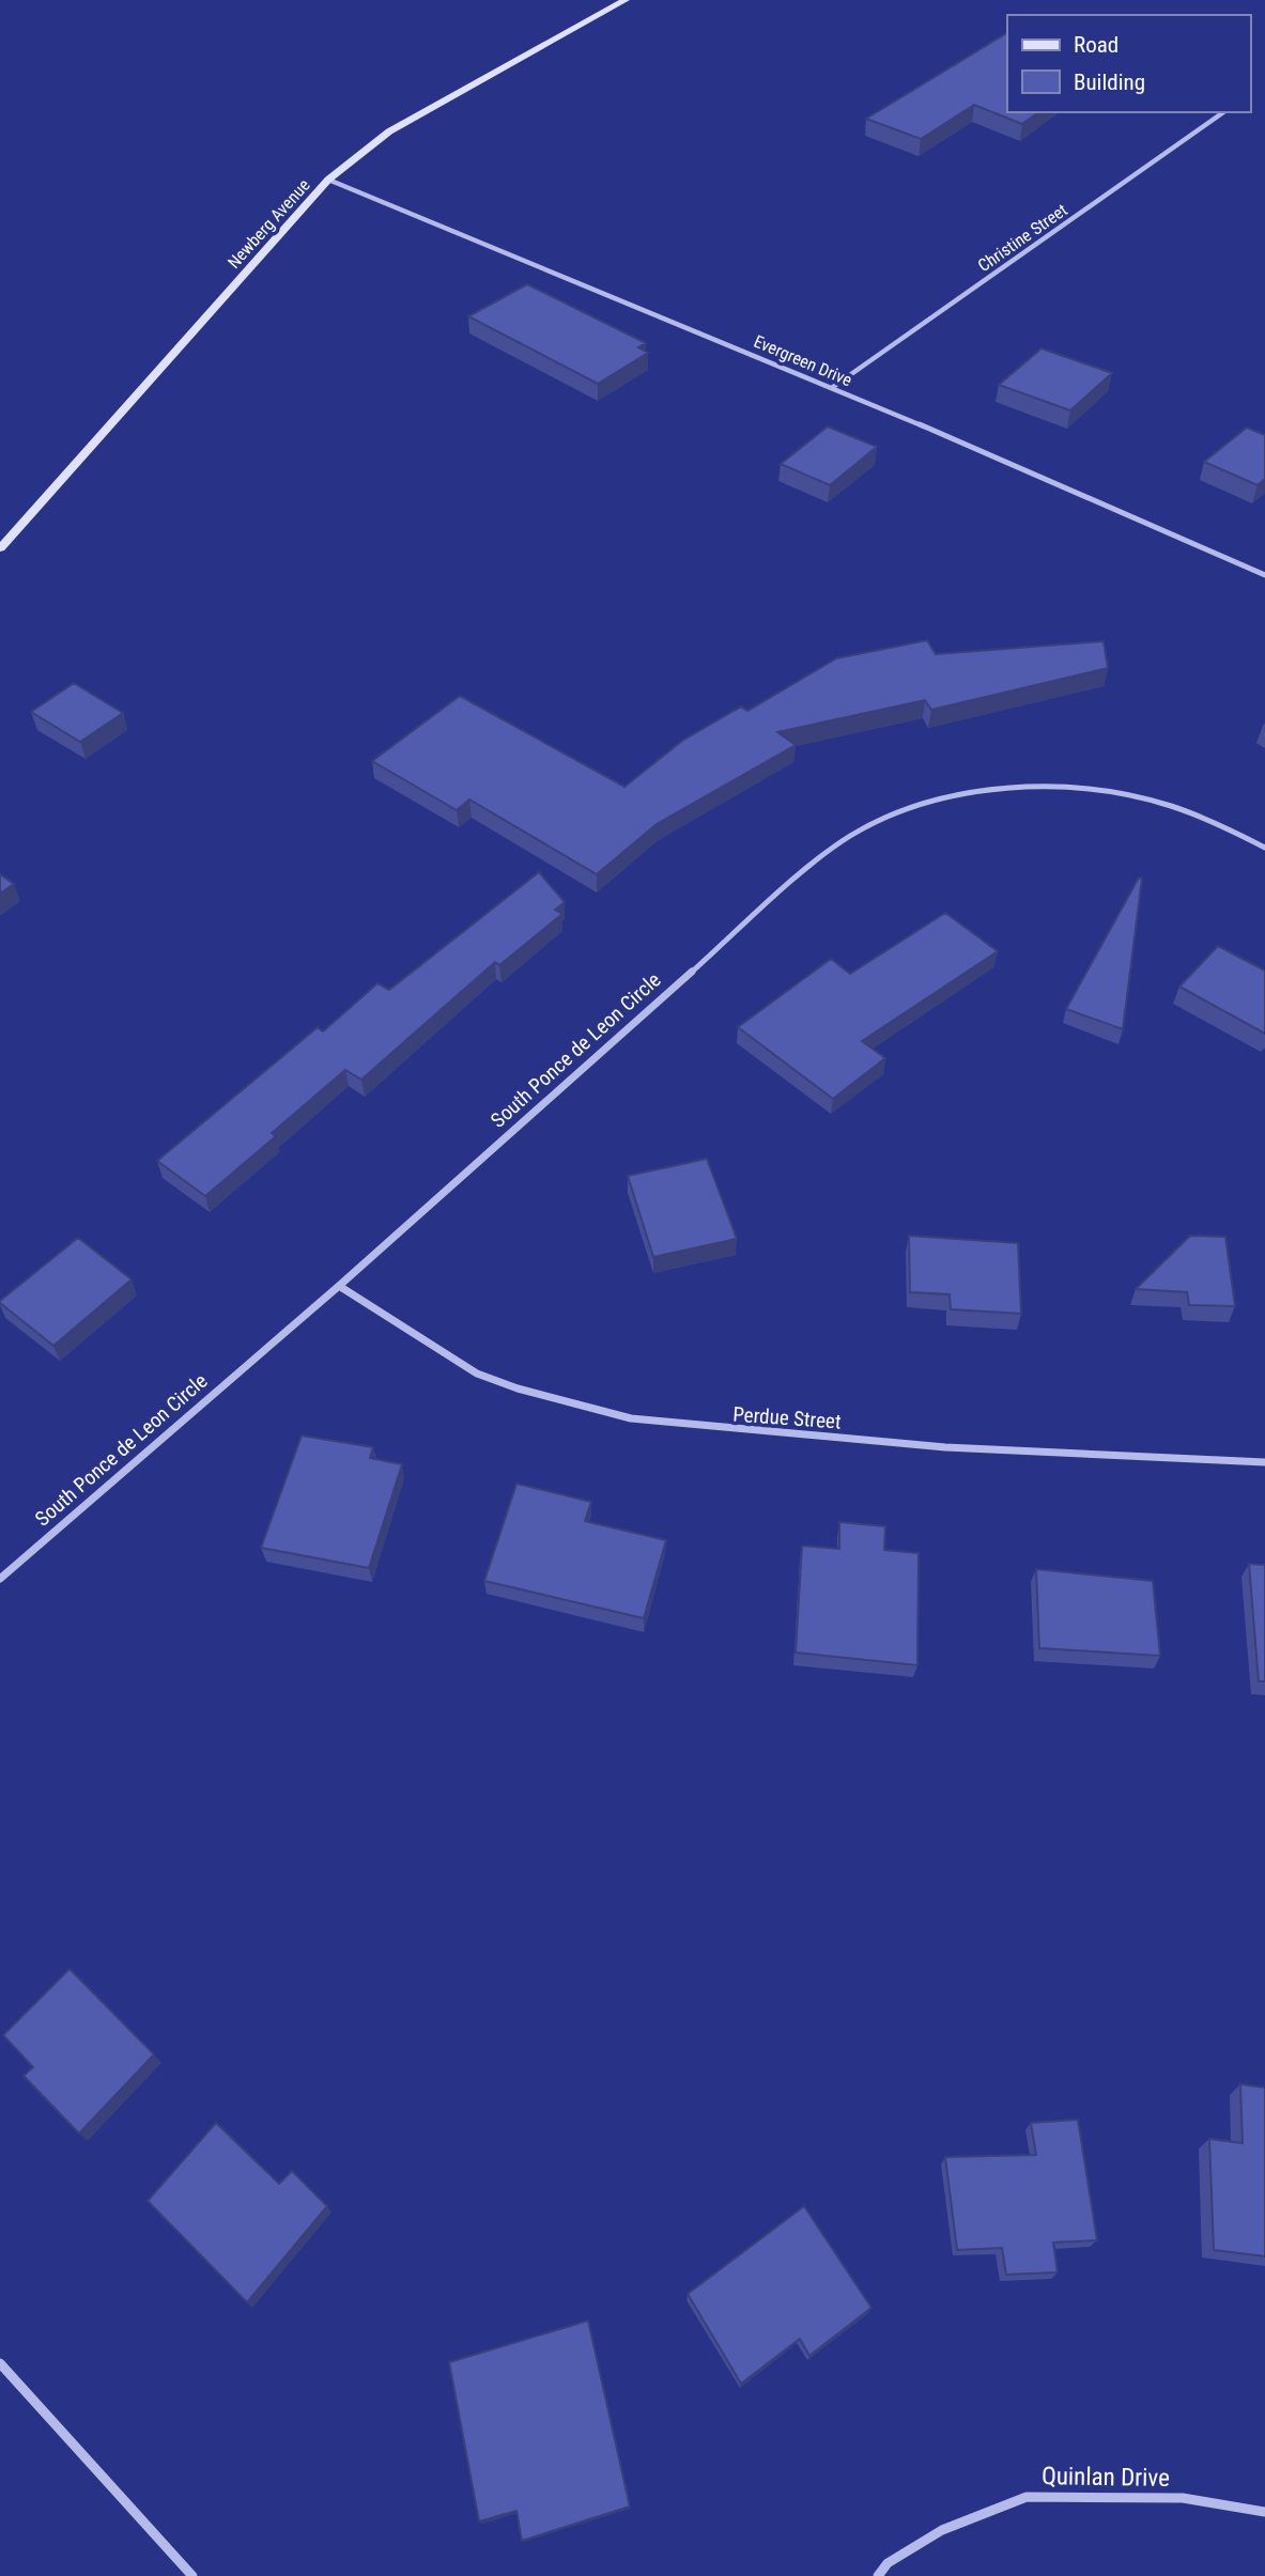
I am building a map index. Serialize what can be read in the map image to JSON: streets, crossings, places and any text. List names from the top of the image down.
{
  "streets": {
    "street": [
      "Newberg Avenue",
      "Christine Street",
      "Evergreen Drive",
      "South Ponce de Leon Circle",
      "Perdue Street",
      "Quinlan Drive"
    ]
  },
  "crossings": [
    ["Newberg Avenue", "Evergreen Drive"],
    ["Christine Street", "Evergreen Drive"],
    ["South Ponce de Leon Circle", "Perdue Street"]
  ],
  "legend": ["Road", "Building"]
}
